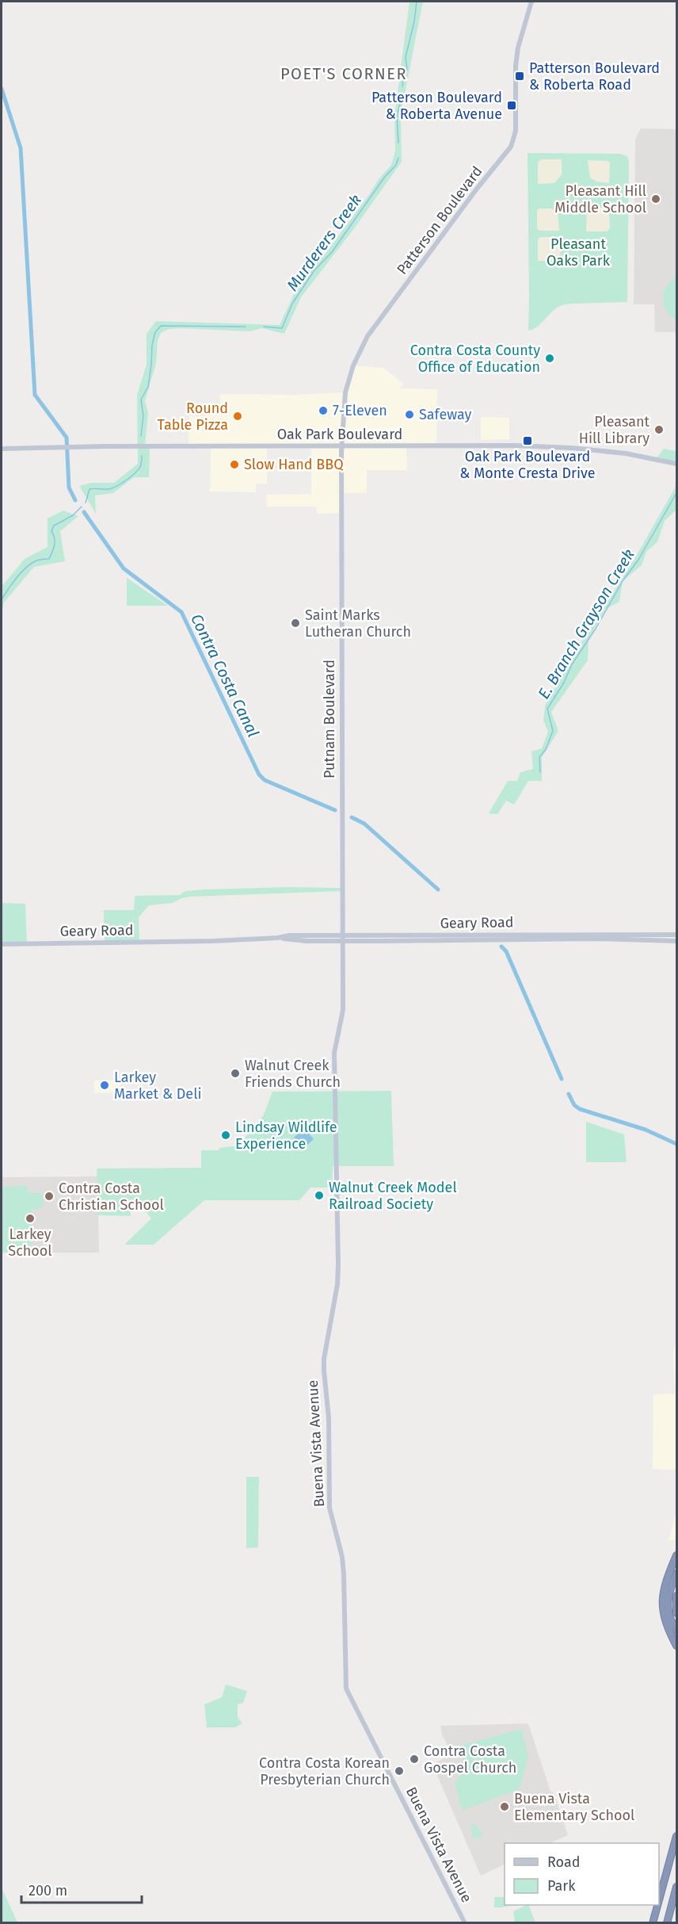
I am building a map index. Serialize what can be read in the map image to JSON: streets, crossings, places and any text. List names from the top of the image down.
{
  "streets": {
    "street": [
      "Patterson Boulevard",
      "Oak Park Boulevard",
      "Putnam Boulevard",
      "Geary Road",
      "Buena Vista Avenue"
    ]
  },
  "crossings": [
    ["Patterson Boulevard", "Oak Park Boulevard"],
    ["Patterson Boulevard", "Putnam Boulevard"],
    ["Oak Park Boulevard", "Putnam Boulevard"],
    ["Putnam Boulevard", "Geary Road"],
    ["Putnam Boulevard", "Buena Vista Avenue"],
    ["Geary Road", "Buena Vista Avenue"]
  ],
  "districts": ["POET'S CORNER"],
  "water": ["Murderers Creek", "E. Branch Grayson Creek", "Contra Costa Canal"],
  "parks": ["Pleasant Oaks Park"],
  "places": {
    "transit": ["Patterson Boulevard & Roberta Road", "Patterson Boulevard & Roberta Avenue", "Oak Park Boulevard & Monte Cresta Drive"],
    "other": [
      "Pleasant Hill Middle School",
      "Contra Costa County Office of Education",
      "7-Eleven",
      "Safeway",
      "Round Table Pizza",
      "Pleasant Hill Library",
      "Slow Hand BBQ",
      "Saint Marks Lutheran Church",
      "Walnut Creek Friends Church",
      "Larkey Market & Deli",
      "Lindsay Wildlife Experience",
      "Walnut Creek Model Railroad Society",
      "Contra Costa Christian School",
      "Larkey School",
      "Contra Costa Gospel Church",
      "Contra Costa Korean Presbyterian Church",
      "Buena Vista Elementary School"
    ]
  },
  "legend": ["Road", "Park"],
  "scale_bar": "200 m"
}
